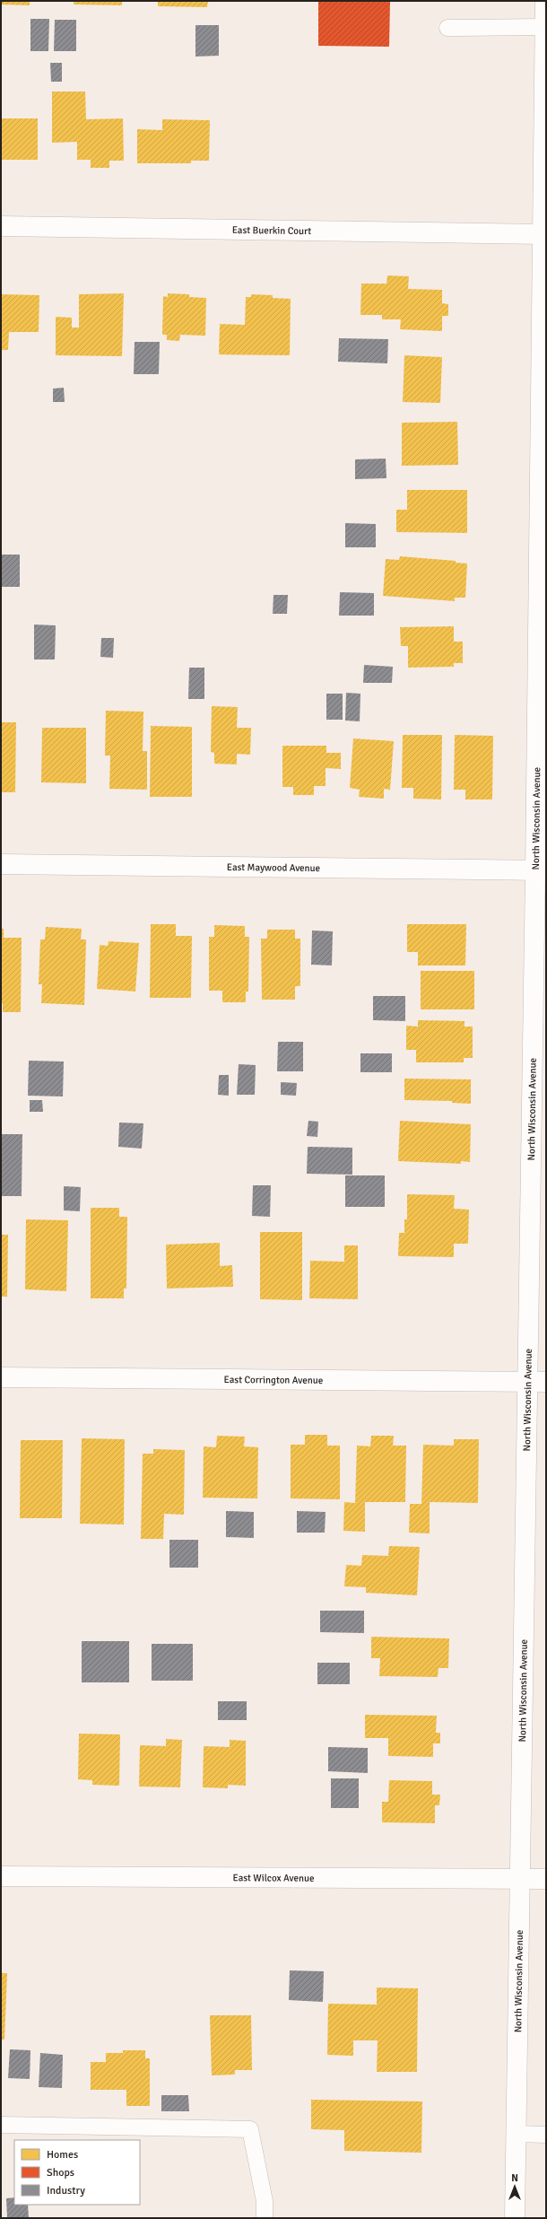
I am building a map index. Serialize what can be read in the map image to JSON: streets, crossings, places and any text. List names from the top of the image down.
{
  "streets": {
    "street": [
      "East Buerkin Court",
      "North Wisconsin Avenue",
      "East Maywood Avenue",
      "East Corrington Avenue",
      "East Wilcox Avenue"
    ]
  },
  "crossings": [
    ["East Buerkin Court", "North Wisconsin Avenue"],
    ["North Wisconsin Avenue", "East Maywood Avenue"],
    ["North Wisconsin Avenue", "East Corrington Avenue"],
    ["North Wisconsin Avenue", "East Wilcox Avenue"]
  ],
  "legend": ["Homes", "Shops", "Industry"],
  "north": "top"
}
